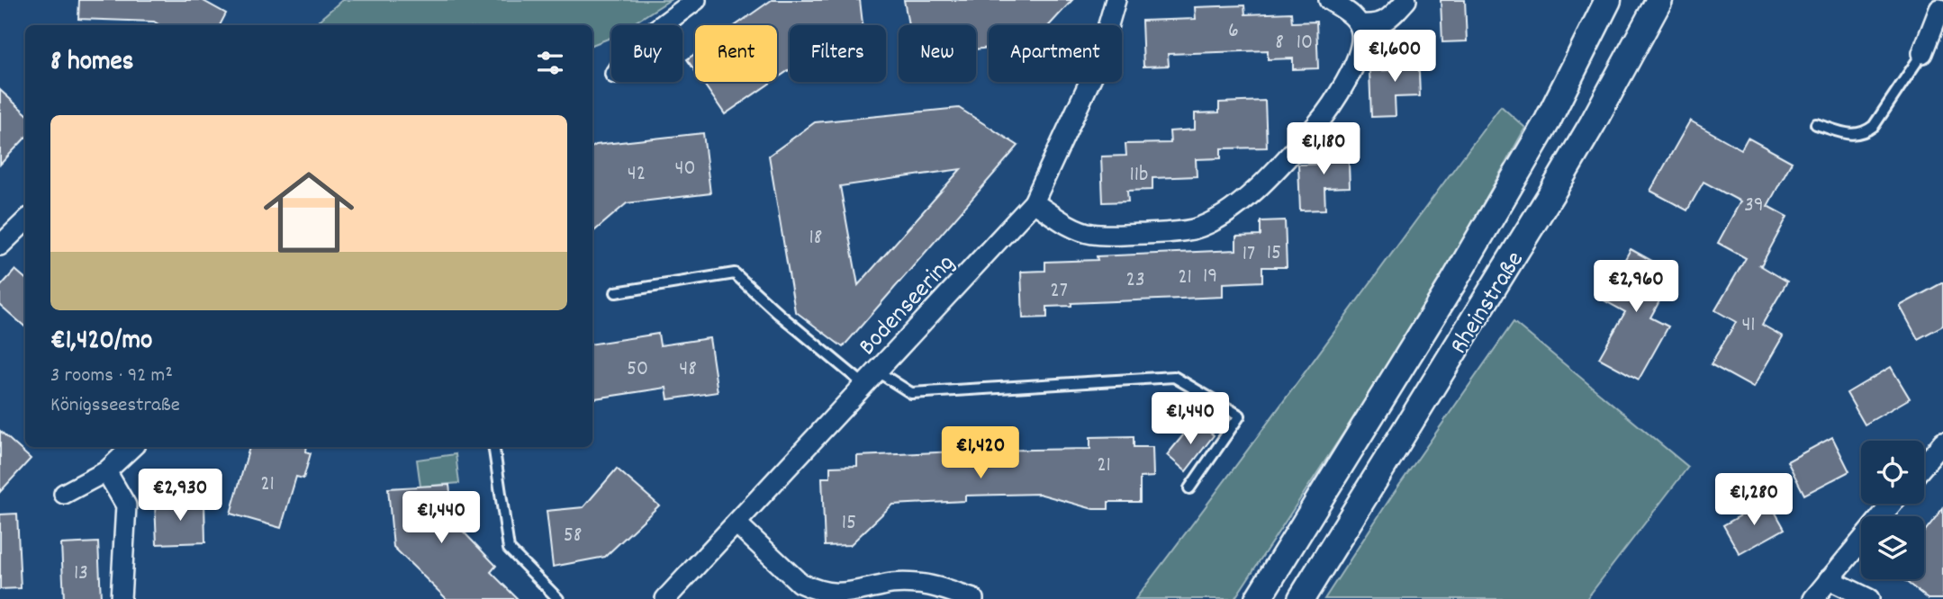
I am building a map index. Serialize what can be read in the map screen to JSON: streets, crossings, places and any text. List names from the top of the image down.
{
  "streets": {
    "street": ["Rheinstraße", "Bodenseering"]
  },
  "house_numbers": [
    "6",
    "8",
    "10",
    "40",
    "42",
    "11b",
    "39",
    "18",
    "15",
    "17",
    "19",
    "21",
    "23",
    "27",
    "41",
    "50",
    "48",
    "21",
    "21",
    "15",
    "58",
    "13"
  ],
  "page": {
    "chip": [
      "Buy",
      "Rent",
      "Filters",
      "New",
      "Apartment"
    ],
    "heading": "8 homes",
    "price": [
      "€1,600",
      "€1,180",
      "€2,960",
      "€1,440",
      "€1,420",
      "€2,930",
      "€1,280",
      "€1,440"
    ],
    "list": [
      {
        "name": "€1,420/mo",
        "note": "3 rooms · 92 m² · Königsseestraße"
      }
    ]
  }
}
